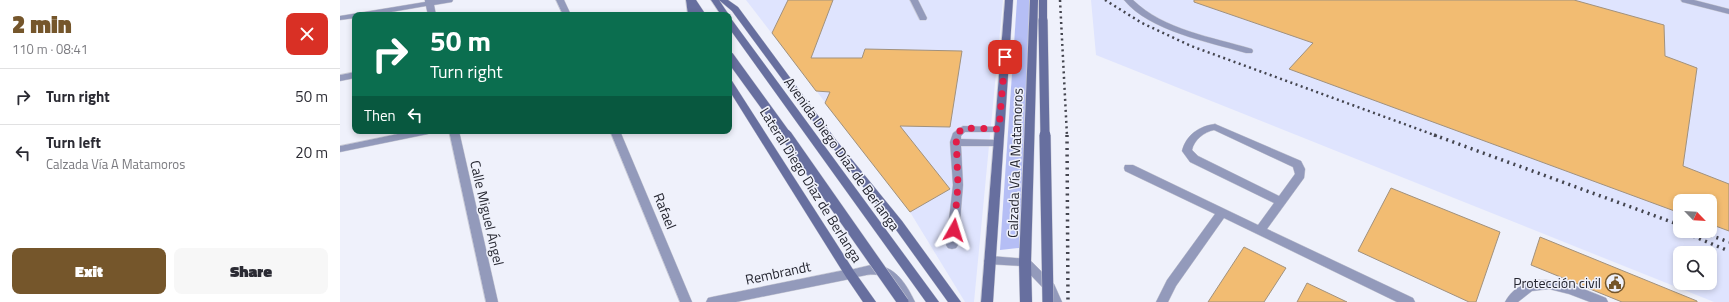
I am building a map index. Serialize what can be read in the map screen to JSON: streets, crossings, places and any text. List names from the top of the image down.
{
  "streets": {
    "street": [
      "Avenida Diego Díaz de Berlanga",
      "Calzada Vía A Matamoros",
      "Lateral Diego Díaz de Berlanga",
      "Rafael",
      "Calle Miguel Ángel",
      "Rembrandt"
    ]
  },
  "crossings": [
    ["Lateral Diego Díaz de Berlanga", "Rembrandt"]
  ],
  "places": {
    "public building": ["Protección civil"]
  },
  "north": "bottom right",
  "page": {
    "heading": ["2 min", "110 m · 08:41"],
    "turn": ["50 m", "Turn right"],
    "list": [
      {
        "name": "Turn right",
        "value": "50 m"
      },
      {
        "name": "Turn left",
        "note": "Calzada Vía A Matamoros",
        "value": "20 m"
      }
    ],
    "then": "Then",
    "buttons": ["Exit", "Share"]
  }
}
